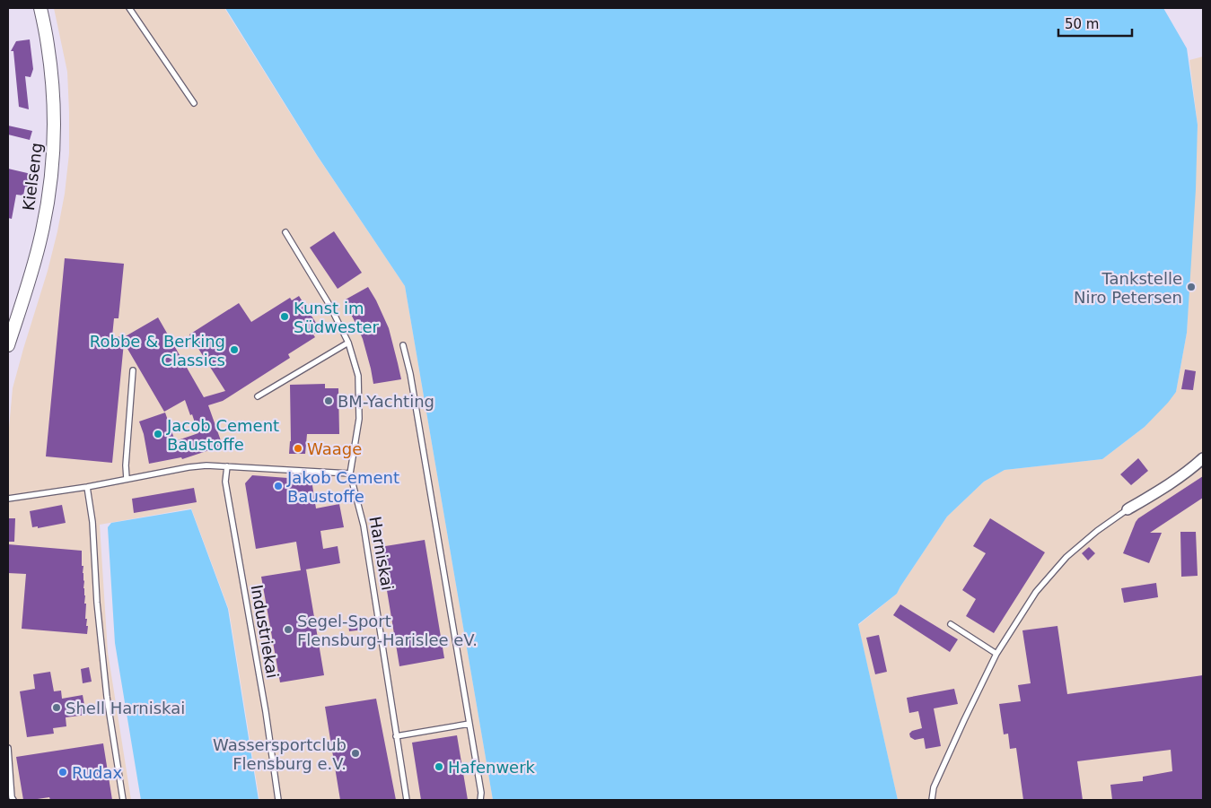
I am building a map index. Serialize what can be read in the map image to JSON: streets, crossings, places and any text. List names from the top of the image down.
{
  "streets": {
    "street": ["Kielseng"],
    "lane": ["Harniskai", "Industriekai"]
  },
  "places": [
    "Tankstelle Niro Petersen",
    "Kunst im Südwester",
    "Robbe & Berking Classics",
    "BM-Yachting",
    "Jacob Cement Baustoffe",
    "Waage",
    "Jakob Cement Baustoffe",
    "Segel-Sport Flensburg-Harislee eV.",
    "Shell Harniskai",
    "Wassersportclub Flensburg e.V.",
    "Hafenwerk",
    "Rudax"
  ],
  "scale_bar": "50 m"
}
